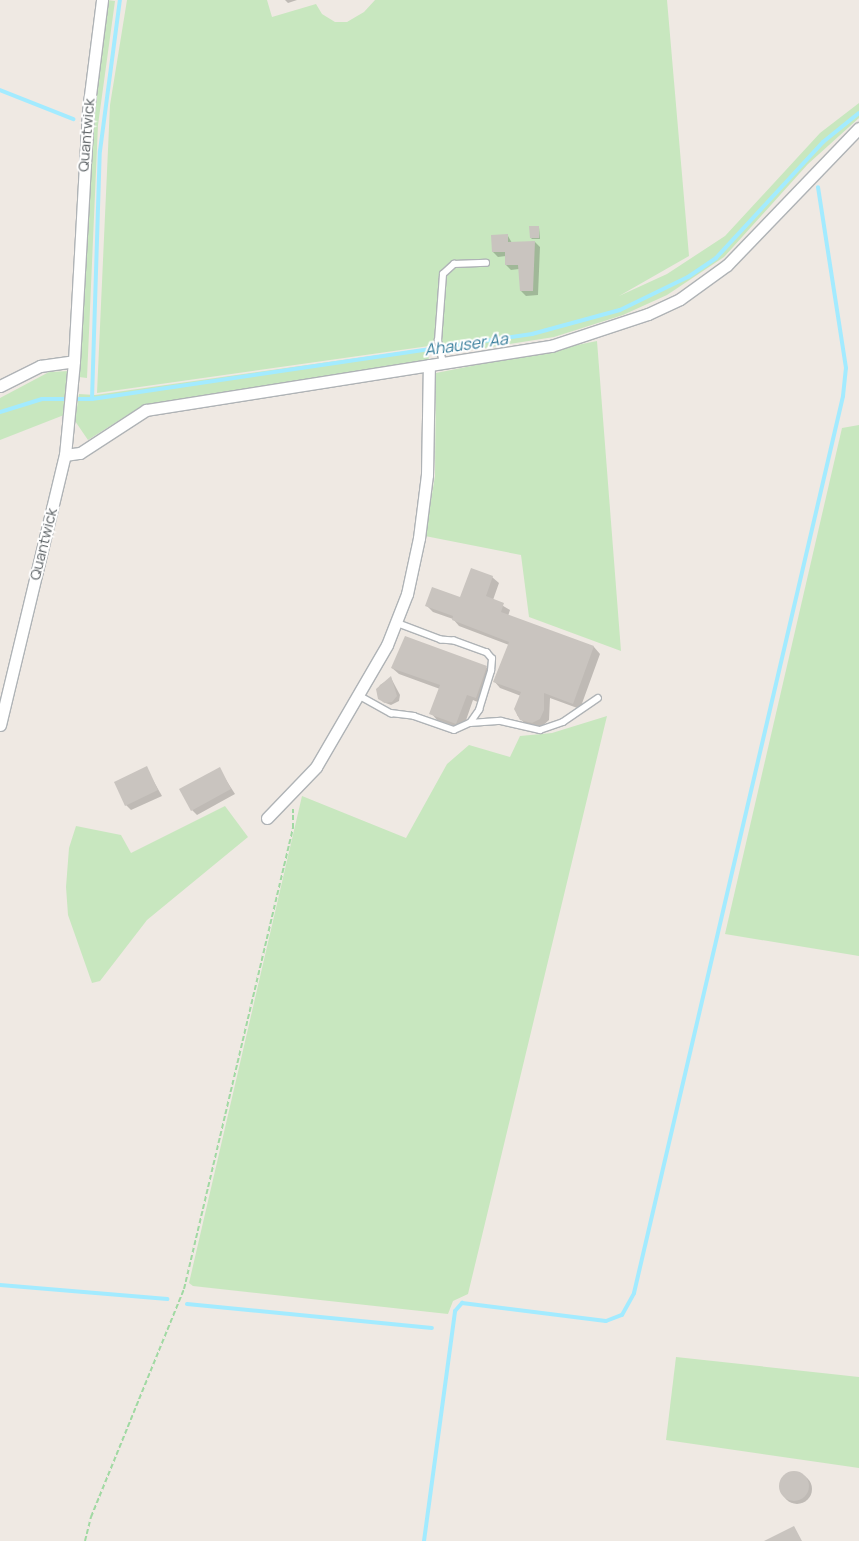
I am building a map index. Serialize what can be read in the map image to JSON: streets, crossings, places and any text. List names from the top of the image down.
{
  "streets": {
    "street": ["Quantwick"]
  },
  "water": ["Ahauser Aa"]
}
